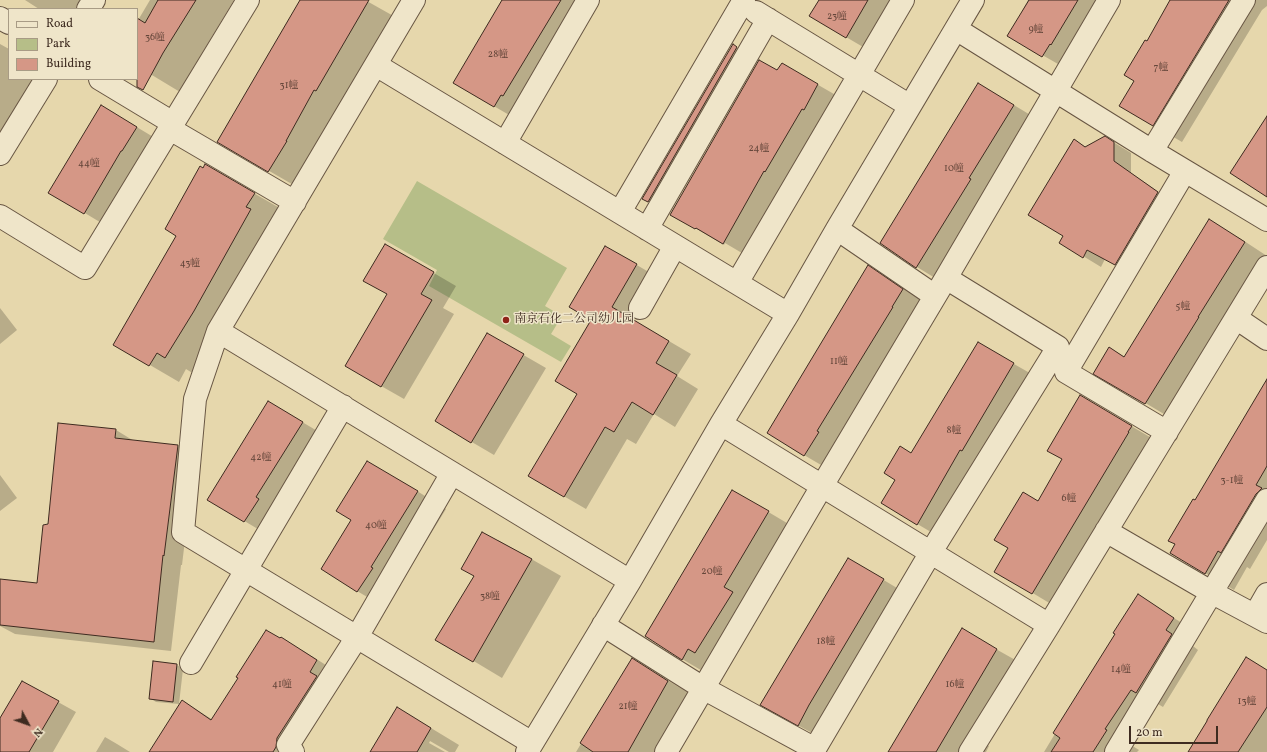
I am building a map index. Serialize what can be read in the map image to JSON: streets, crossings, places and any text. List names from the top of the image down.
{
  "places": ["南京石化二公司幼儿园"],
  "house_numbers": [
    "23幢",
    "9幢",
    "36幢",
    "28幢",
    "7幢",
    "31幢",
    "24幢",
    "44幢",
    "10幢",
    "43幢",
    "5幢",
    "11幢",
    "8幢",
    "42幢",
    "3-1幢",
    "6幢",
    "40幢",
    "20幢",
    "38幢",
    "18幢",
    "14幢",
    "41幢",
    "16幢",
    "13幢",
    "21幢"
  ],
  "legend": ["Road", "Park", "Building"],
  "scale_bar": "20 m",
  "north": "bottom right"
}
